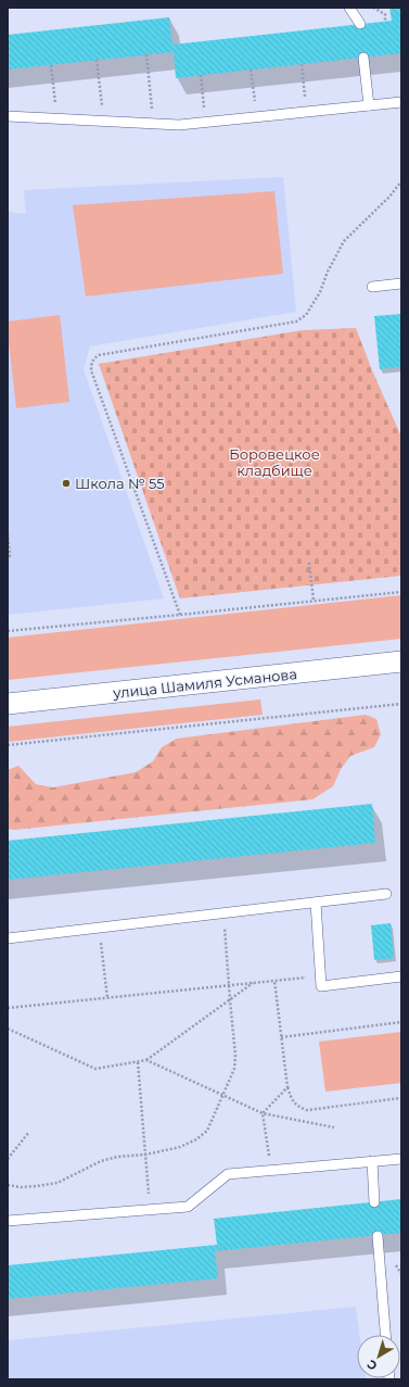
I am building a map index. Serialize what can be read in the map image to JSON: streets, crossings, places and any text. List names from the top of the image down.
{
  "streets": {
    "street": ["улица Шамиля Усманова"]
  },
  "parks": ["Боровецкое кладбище"],
  "places": ["Школа № 55"],
  "north": "bottom left"
}
